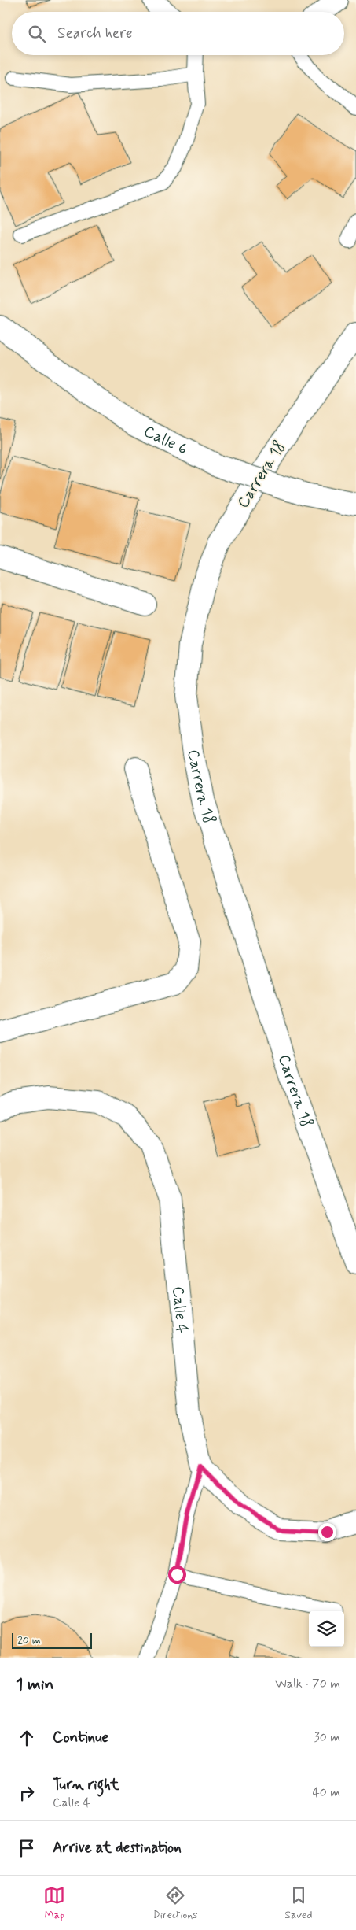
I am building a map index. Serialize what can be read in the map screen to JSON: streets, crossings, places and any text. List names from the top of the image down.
{
  "streets": {
    "street": ["Calle 6", "Carrera 18", "Calle 4"]
  },
  "scale_bar": "20 m",
  "page": {
    "search": "Search here",
    "scale": "20 m",
    "heading": ["1 min", "Walk · 70 m"],
    "list": [
      ["Continue", "30 m"],
      ["Turn right", "Calle 4", "40 m"],
      "Arrive at destination"
    ],
    "nav": ["Map", "Directions", "Saved"]
  }
}
